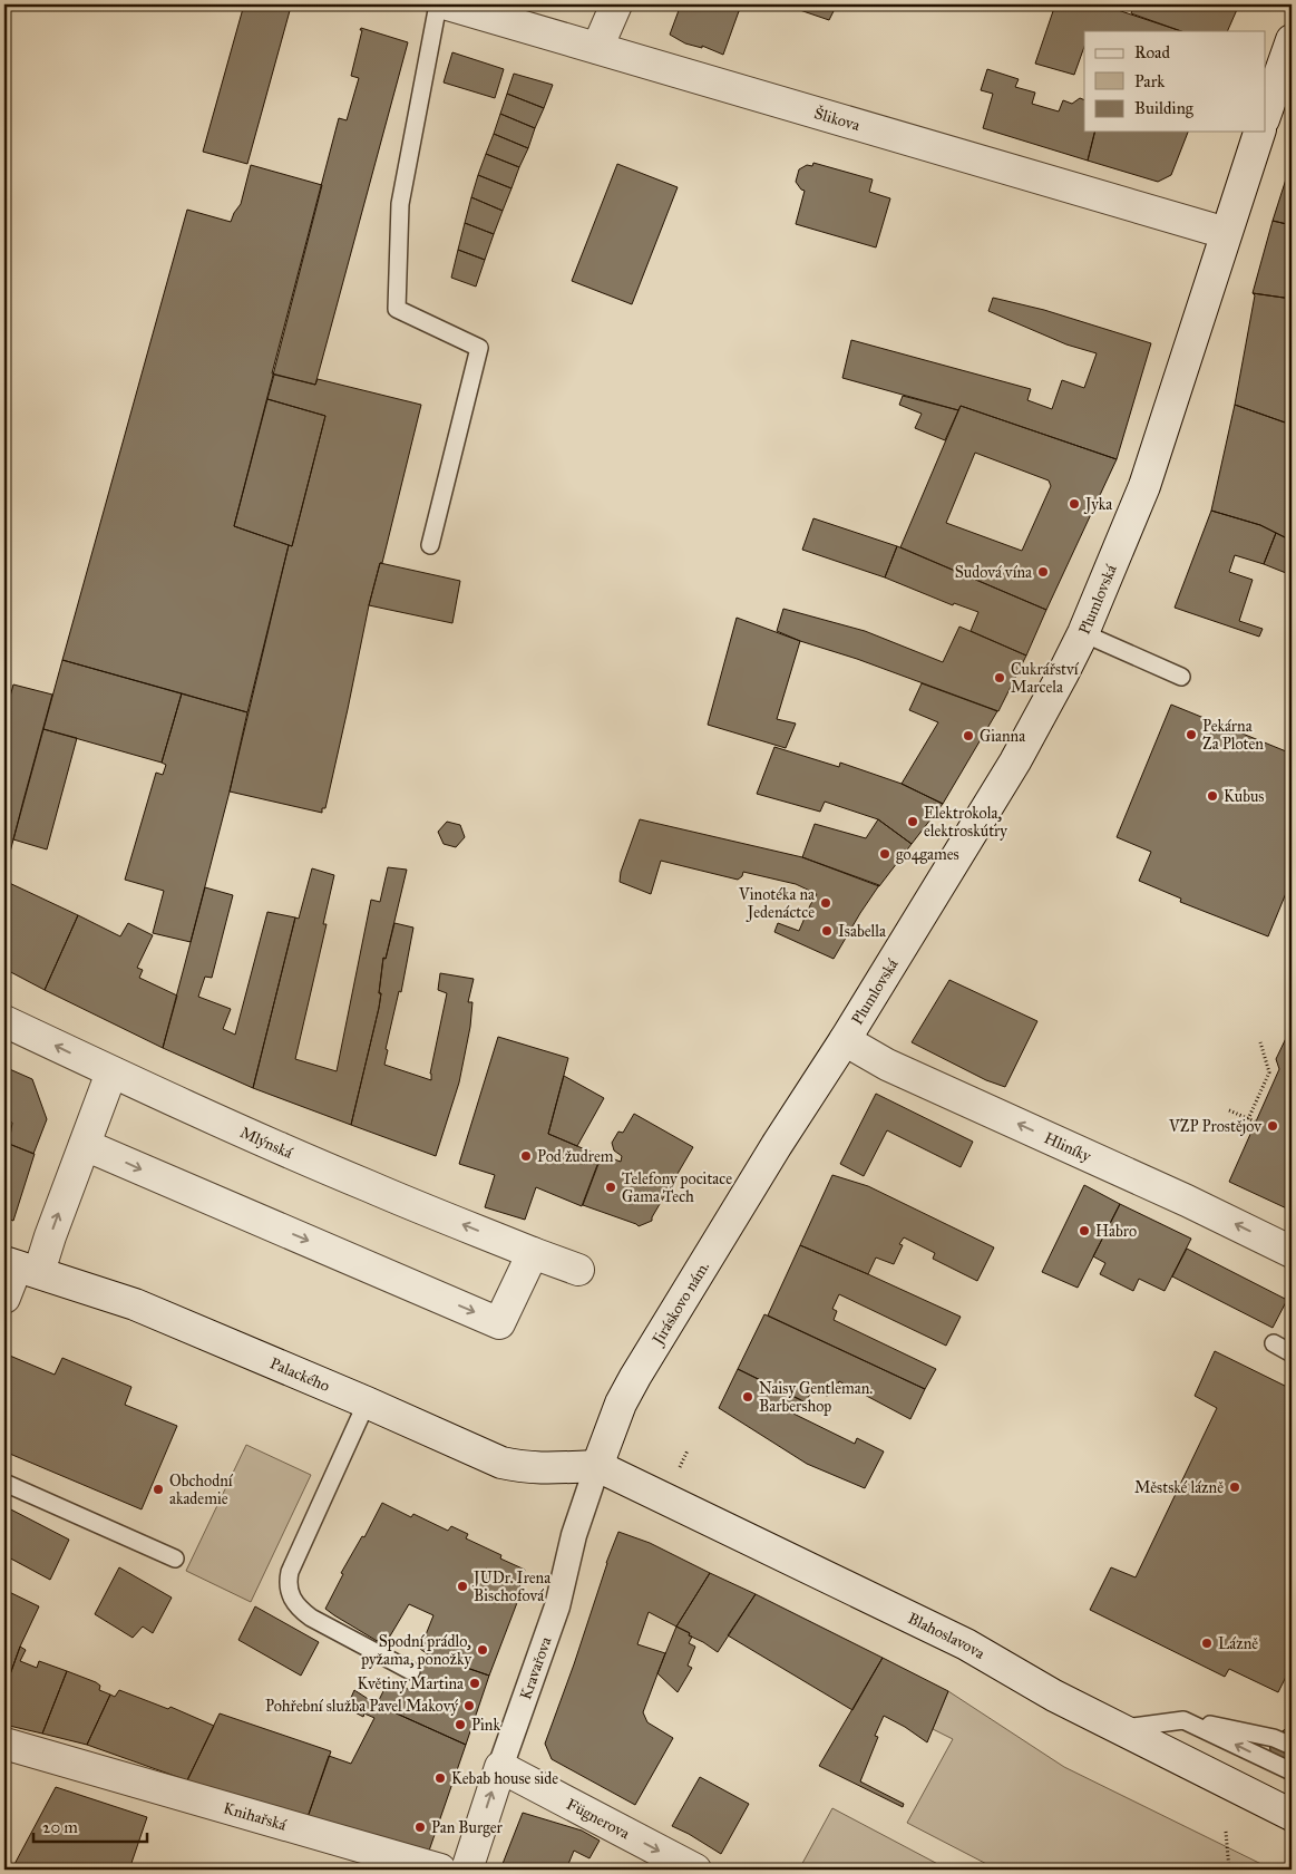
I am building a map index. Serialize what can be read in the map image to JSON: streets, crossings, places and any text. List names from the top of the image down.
{
  "streets": {
    "street": [
      "Šlikova",
      "Plumlovská",
      "Mlýnská",
      "Hliníky",
      "Jiráskovo nám.",
      "Palackého",
      "Blahoslavova",
      "Kravařova",
      "Knihařská",
      "Fügnerova"
    ]
  },
  "crossings": [
    ["Šlikova", "Plumlovská"],
    ["Plumlovská", "Hliníky"],
    ["Plumlovská", "Jiráskovo nám."],
    ["Jiráskovo nám.", "Palackého"],
    ["Jiráskovo nám.", "Blahoslavova"],
    ["Jiráskovo nám.", "Kravařova"],
    ["Palackého", "Blahoslavova"],
    ["Palackého", "Kravařova"],
    ["Blahoslavova", "Kravařova"],
    ["Kravařova", "Fügnerova"]
  ],
  "one_way": ["Mlýnská", "Hliníky", "Fügnerova"],
  "places": [
    "Jyka",
    "Sudová vína",
    "Cukrářství Marcela",
    "Pekárna Za Ploten",
    "Gianna",
    "Kubus",
    "Elektrokola, elektroskútry",
    "go4games",
    "Vinotéka na Jedenáctce",
    "Isabella",
    "VZP Prostějov",
    "Pod žudrem",
    "Telefony pocitace Gama Tech",
    "Habro",
    "Naisy Gentleman. Barbershop",
    "Městské lázně",
    "Obchodní akademie",
    "JUDr. Irena Bischofová",
    "Lázně",
    "Spodní prádlo, pyžama, ponožky",
    "Květiny Martina",
    "Pohřební služba Pavel Makový",
    "Pink",
    "Kebab house side",
    "Pan Burger"
  ],
  "legend": ["Road", "Park", "Building"],
  "scale_bar": "20 m"
}
